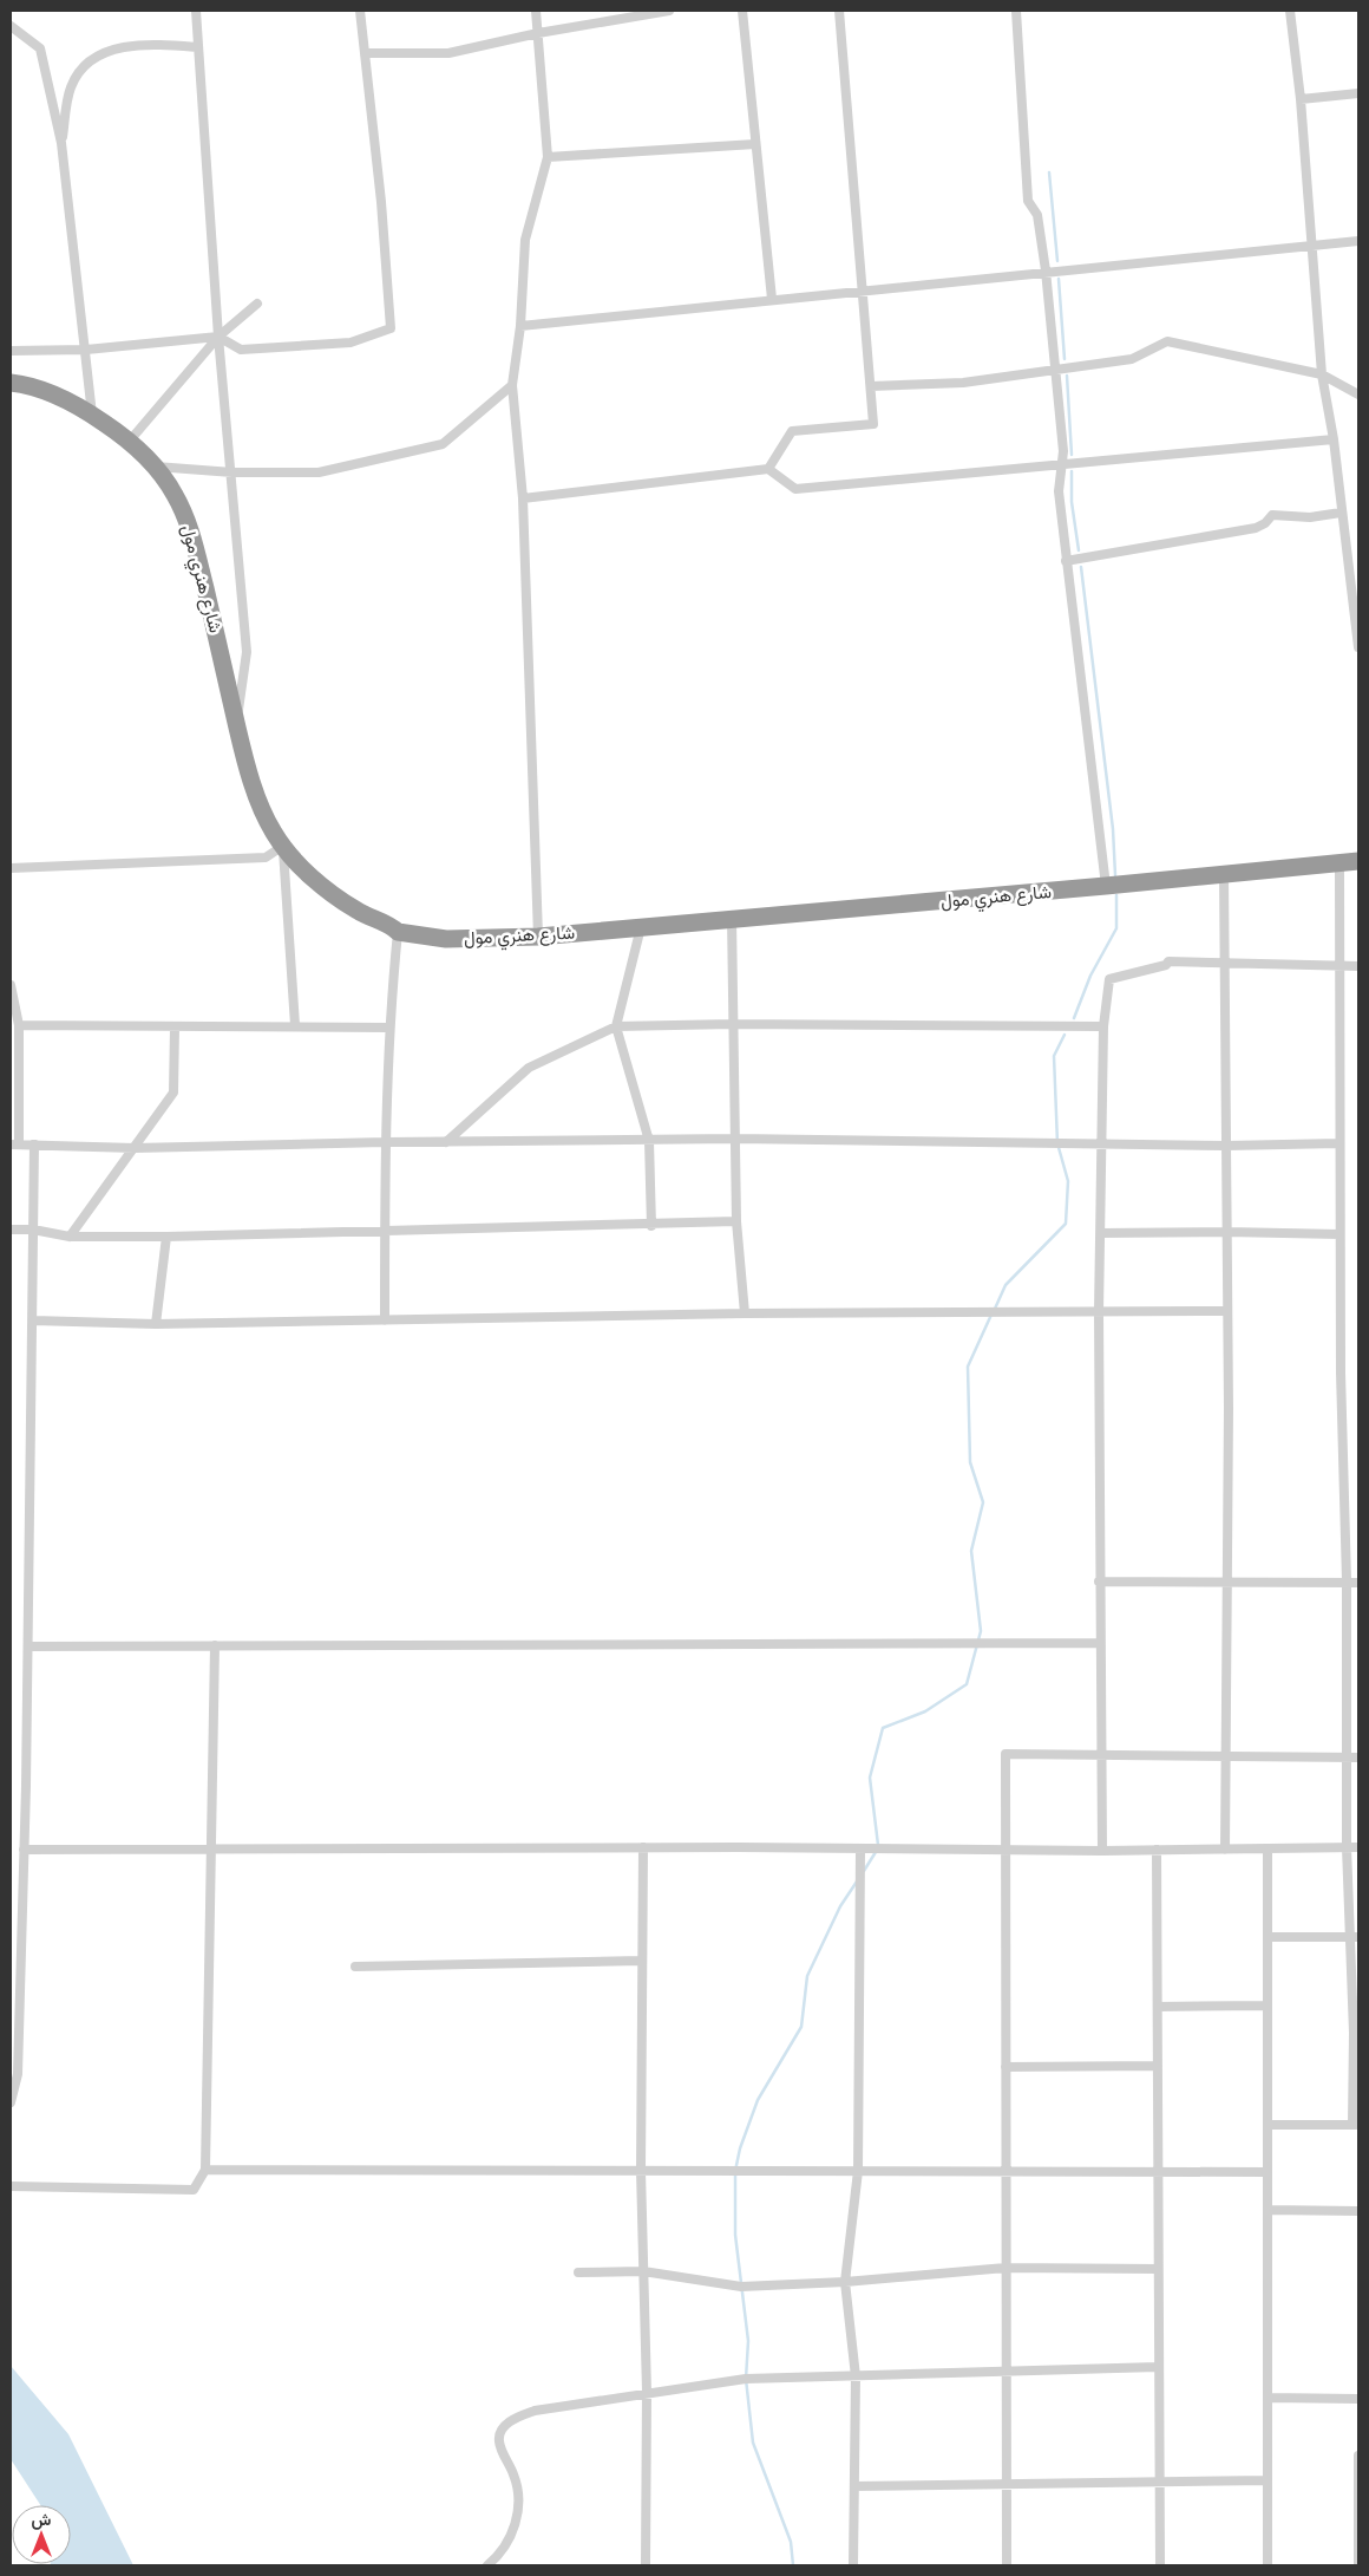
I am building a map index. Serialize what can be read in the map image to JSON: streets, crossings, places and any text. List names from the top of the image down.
{
  "streets": {
    "highway": ["شارع هنري مول"]
  },
  "north": "top"
}
